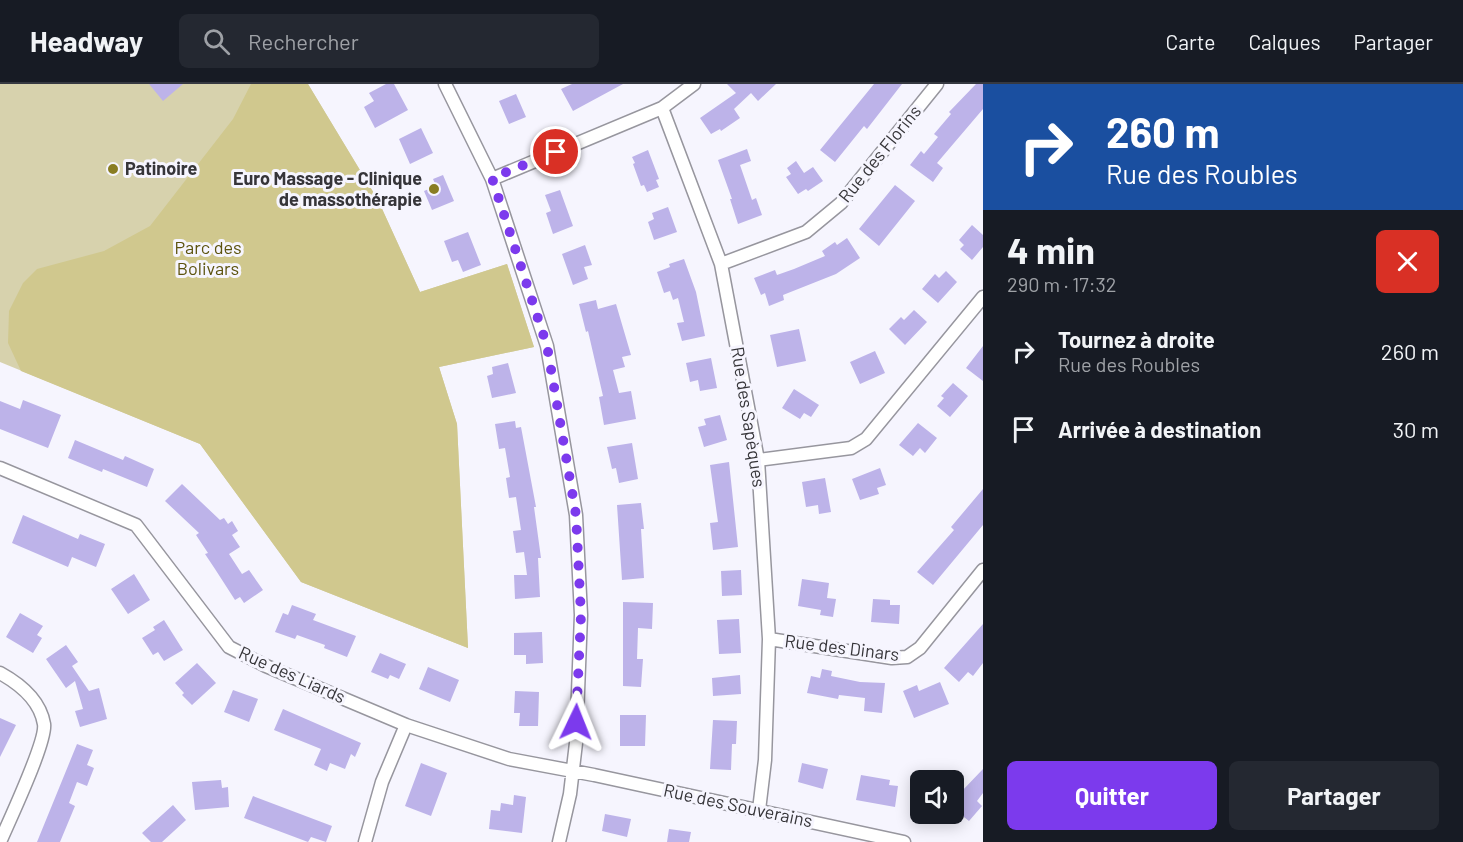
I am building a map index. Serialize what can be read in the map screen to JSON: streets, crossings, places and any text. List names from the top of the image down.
{
  "streets": {
    "street": [
      "Rue des Florins",
      "Rue des Sapèques",
      "Rue des Dinars",
      "Rue des Liards",
      "Rue des Souverains"
    ]
  },
  "crossings": [
    ["Rue des Florins", "Rue des Sapèques"],
    ["Rue des Sapèques", "Rue des Dinars"],
    ["Rue des Sapèques", "Rue des Souverains"],
    ["Rue des Liards", "Rue des Souverains"]
  ],
  "parks": ["Parc des Bolivars"],
  "places": ["Patinoire", "Euro Massage - Clinique de massothérapie"],
  "page": {
    "header": "Headway",
    "search": "Rechercher",
    "nav": ["Carte", "Calques", "Partager"],
    "turn": ["260 m", "Rue des Roubles"],
    "heading": ["4 min", "290 m · 17:32"],
    "list": [
      {
        "name": "Tournez à droite",
        "note": "Rue des Roubles",
        "value": "260 m"
      },
      {
        "name": "Arrivée à destination",
        "value": "30 m"
      }
    ],
    "buttons": ["Quitter", "Partager"]
  }
}
